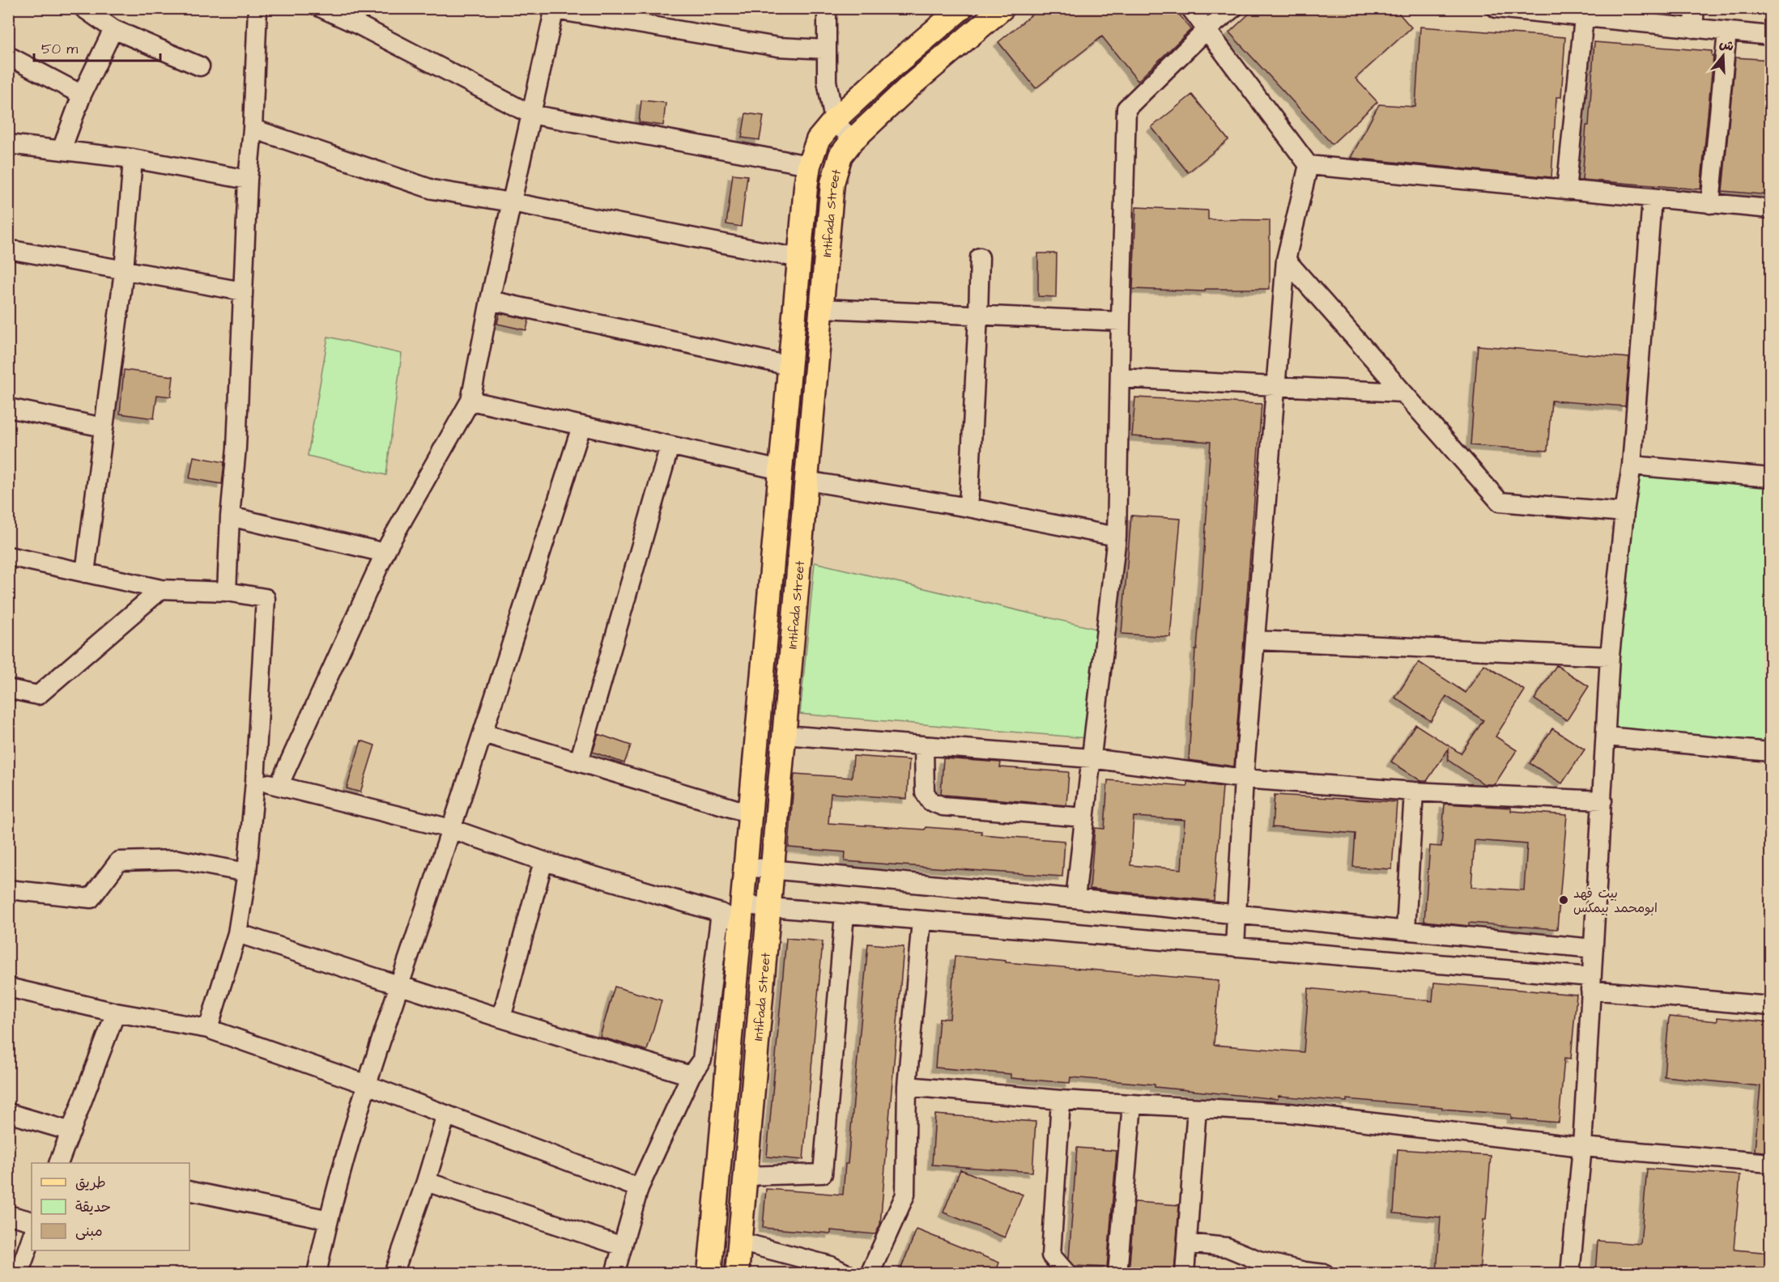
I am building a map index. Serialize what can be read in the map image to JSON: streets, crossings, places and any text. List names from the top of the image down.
{
  "streets": {
    "main road": ["Intifada Street"]
  },
  "places": ["بيت فهد ابومحمد بيمكس"],
  "legend": ["طريق", "حديقة", "مبنى"],
  "scale_bar": "50 m",
  "north": "top"
}
